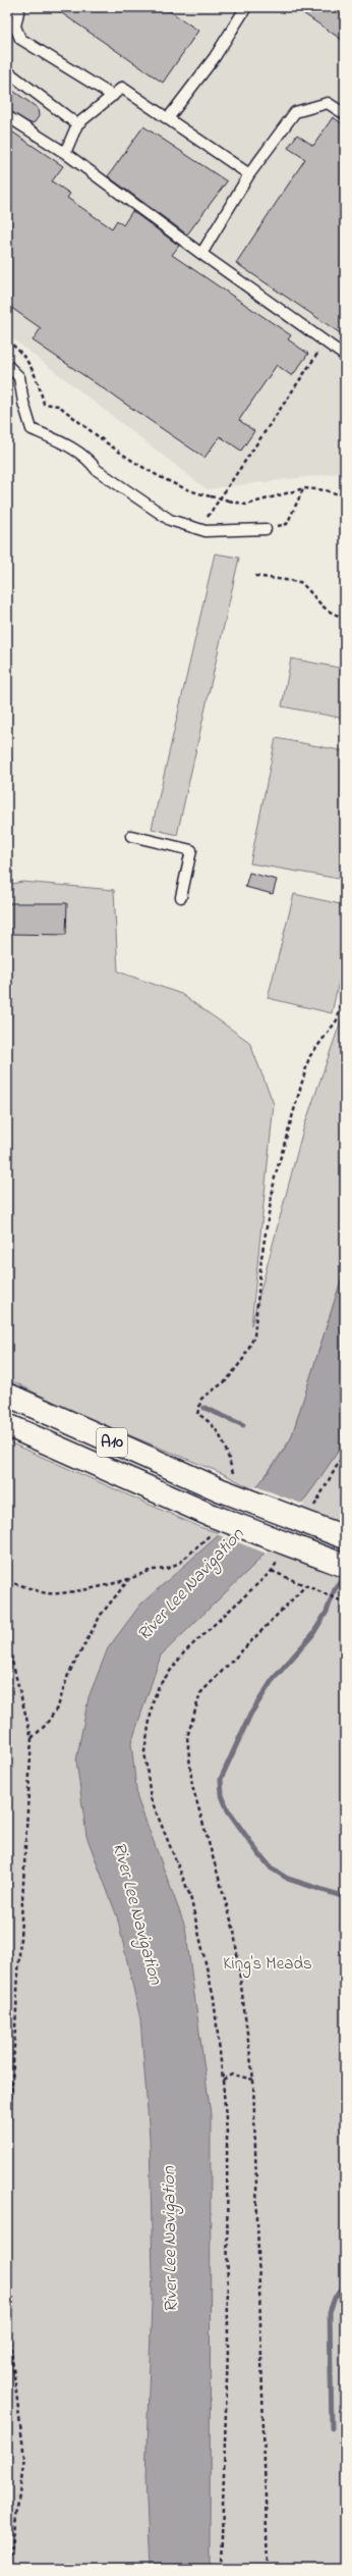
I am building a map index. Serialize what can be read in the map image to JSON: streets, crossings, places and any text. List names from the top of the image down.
{
  "streets": {
    "highway": ["A10"]
  },
  "water": ["River Lee Navigation"],
  "parks": ["King's Meads"]
}
